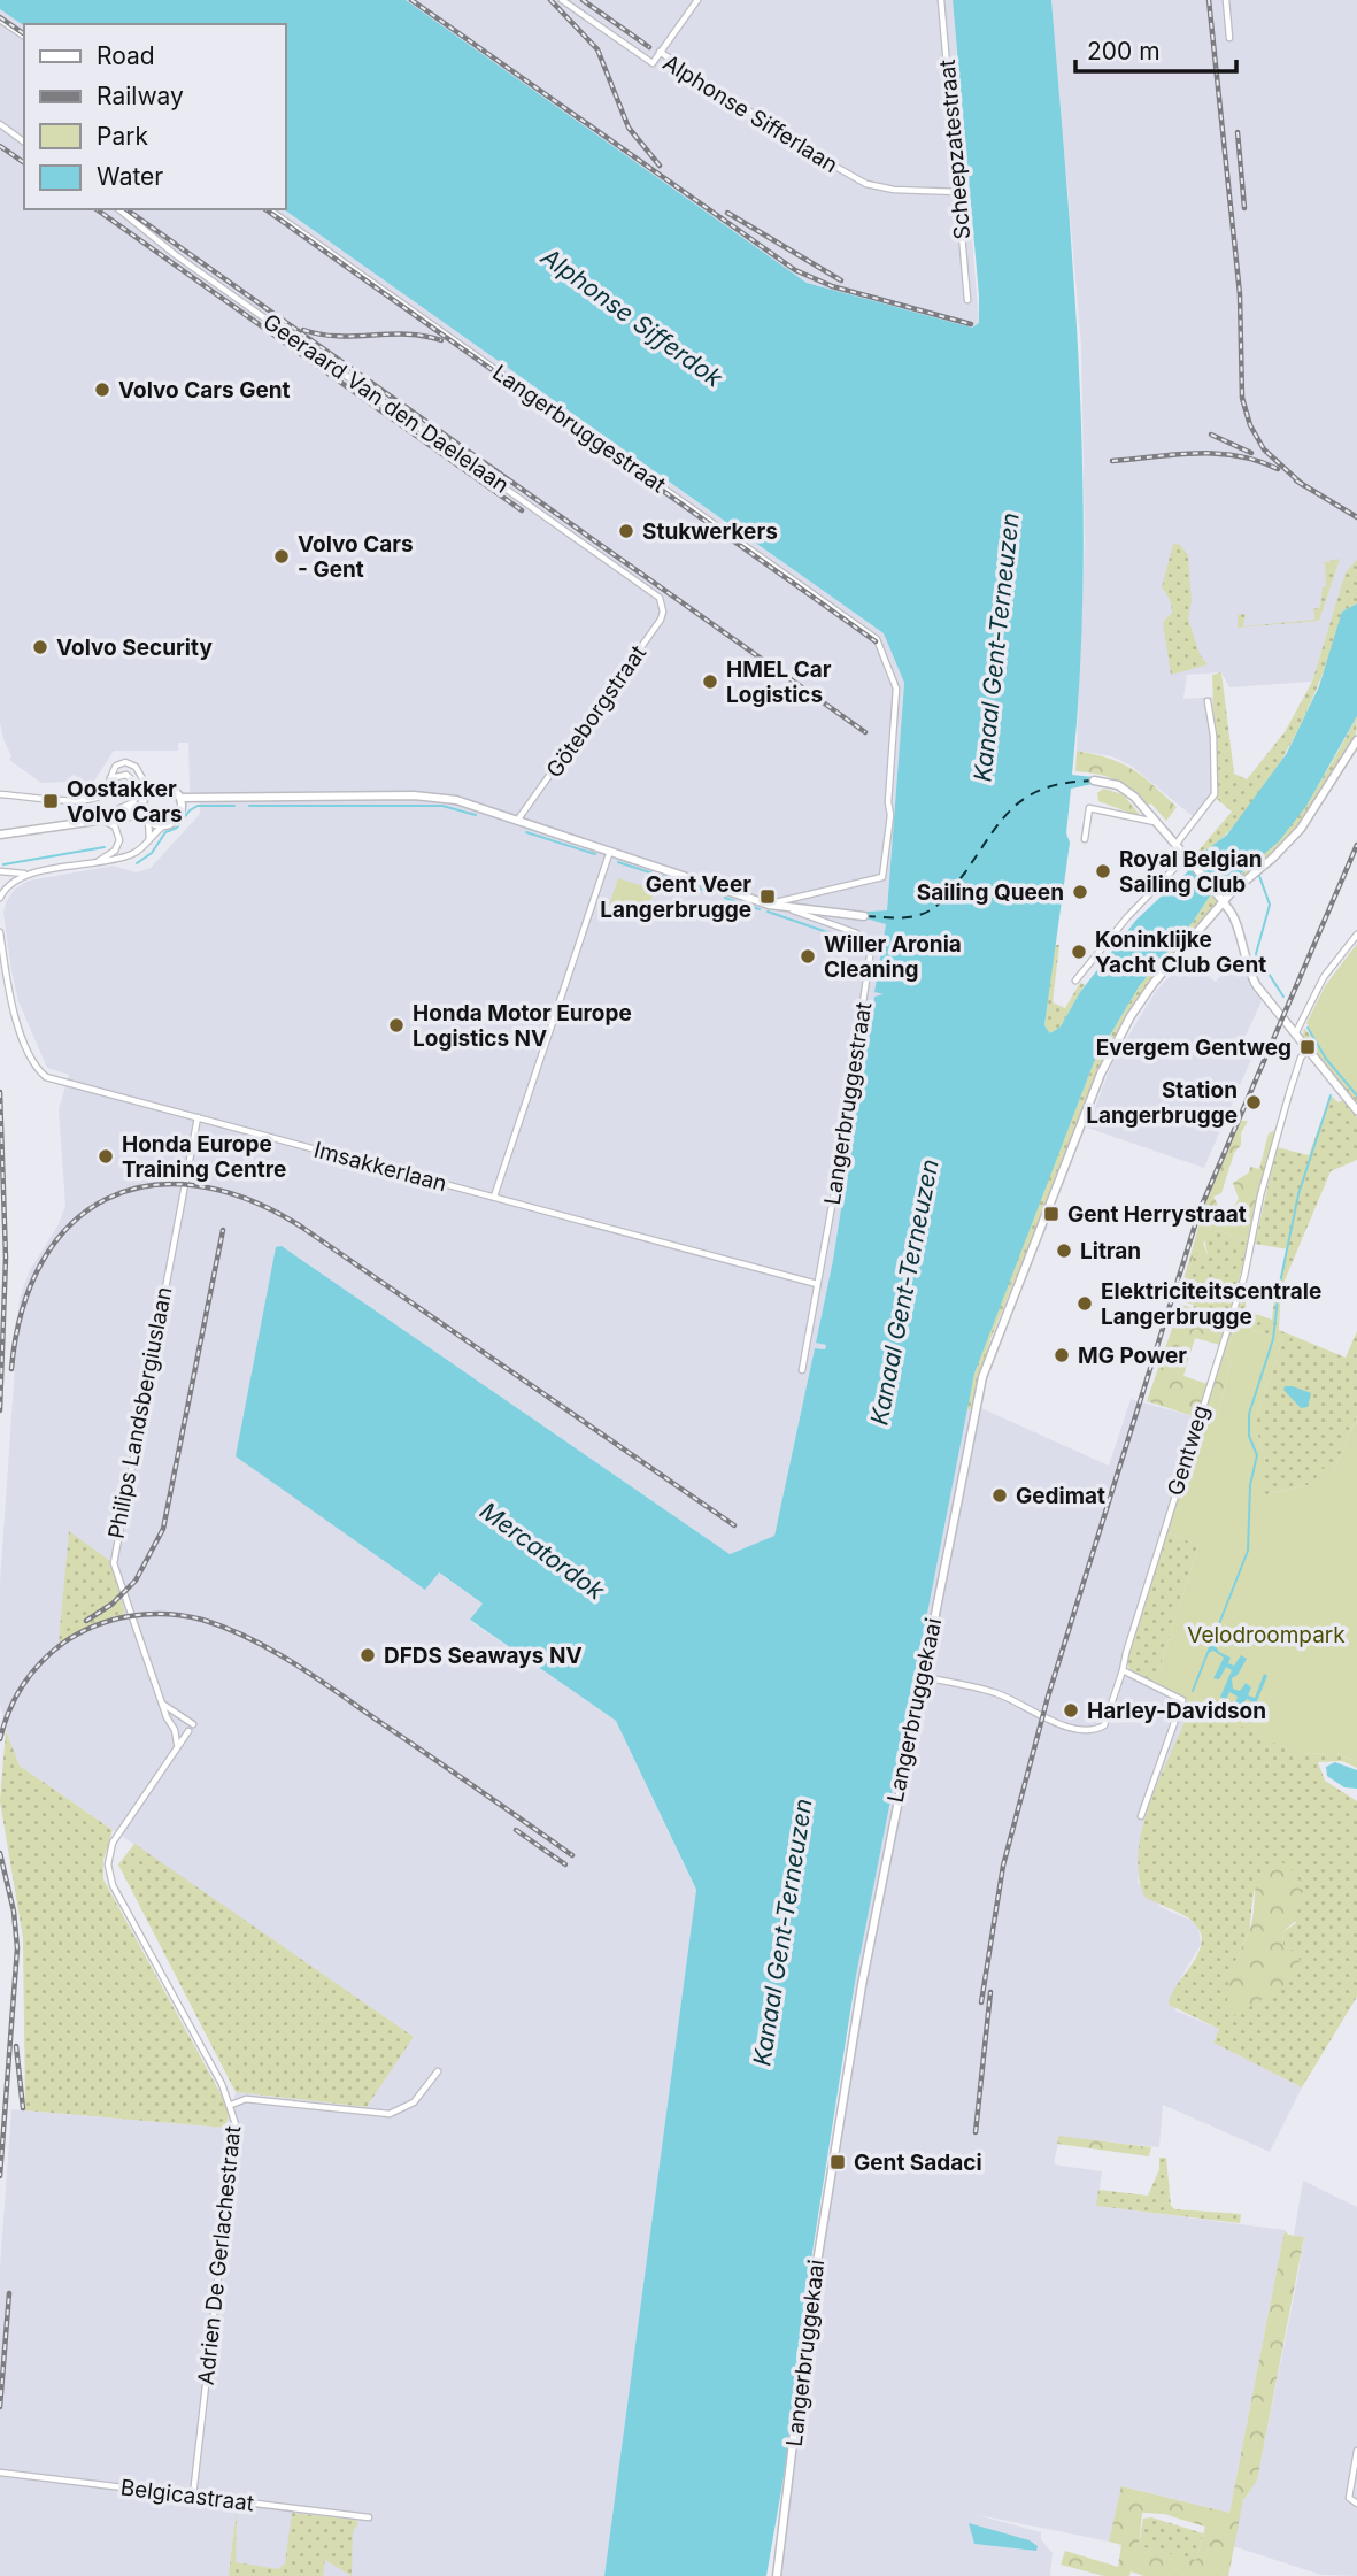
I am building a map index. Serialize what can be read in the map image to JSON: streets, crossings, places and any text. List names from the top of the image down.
{
  "streets": {
    "main road": ["Langerbruggestraat", "Langerbruggekaai"],
    "street": [
      "Alphonse Sifferlaan",
      "Scheepzatestraat",
      "Geeraard Van den Daelelaan",
      "Göteborgstraat",
      "Imsakkerlaan",
      "Philips Landsbergiuslaan",
      "Gentweg",
      "Adrien De Gerlachestraat",
      "Belgicastraat"
    ]
  },
  "crossings": [
    ["Alphonse Sifferlaan", "Scheepzatestraat"],
    ["Geeraard Van den Daelelaan", "Göteborgstraat"],
    ["Langerbruggestraat", "Göteborgstraat"],
    ["Langerbruggestraat", "Imsakkerlaan"],
    ["Imsakkerlaan", "Philips Landsbergiuslaan"],
    ["Philips Landsbergiuslaan", "Adrien De Gerlachestraat"],
    ["Gentweg", "Langerbruggekaai"],
    ["Adrien De Gerlachestraat", "Belgicastraat"]
  ],
  "water": ["Alphonse Sifferdok", "Kanaal Gent-Terneuzen", "Mercatordok"],
  "parks": ["Velodroompark"],
  "places": {
    "other": [
      "Volvo Cars Gent",
      "Stukwerkers",
      "Volvo Cars - Gent",
      "Volvo Security",
      "HMEL Car Logistics",
      "Royal Belgian Sailing Club",
      "Sailing Queen",
      "Koninklijke Yacht Club Gent",
      "Willer Aronia Cleaning",
      "Honda Motor Europe Logistics NV",
      "Station Langerbrugge",
      "Honda Europe Training Centre",
      "Litran",
      "Elektriciteitscentrale Langerbrugge",
      "MG Power",
      "Gedimat",
      "DFDS Seaways NV",
      "Harley-Davidson"
    ],
    "transit": [
      "Oostakker Volvo Cars",
      "Gent Veer Langerbrugge",
      "Evergem Gentweg",
      "Gent Herrystraat",
      "Gent Sadaci"
    ]
  },
  "legend": [
    "Road",
    "Railway",
    "Park",
    "Water"
  ],
  "scale_bar": "200 m"
}
